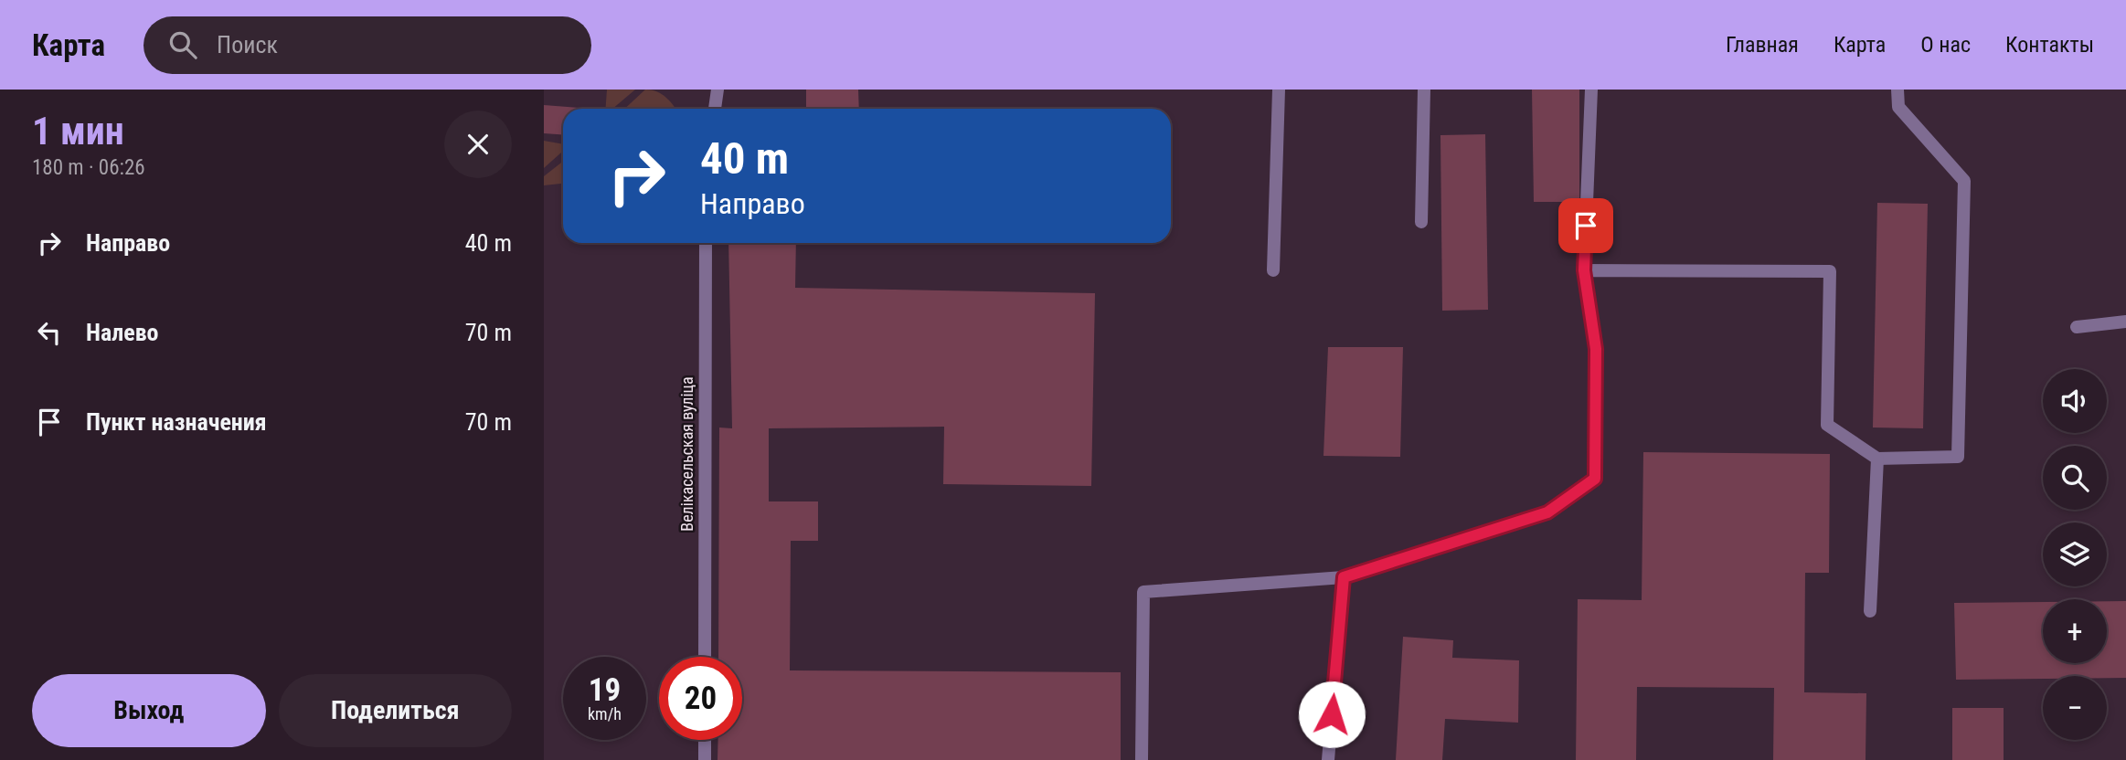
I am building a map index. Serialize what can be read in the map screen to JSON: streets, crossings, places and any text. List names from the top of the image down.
{
  "streets": {
    "street": ["Велікасельская вуліца"]
  },
  "page": {
    "header": "Карта",
    "search": "Поиск",
    "nav": [
      "Главная",
      "Карта",
      "О нас",
      "Контакты"
    ],
    "heading": ["1 мин", "180 m · 06:26"],
    "turn": ["40 m", "Направо"],
    "list": [
      {
        "name": "Направо",
        "value": "40 m"
      },
      {
        "name": "Налево",
        "value": "70 m"
      },
      {
        "name": "Пункт назначения",
        "value": "70 m"
      }
    ],
    "map_buttons": ["+", "−"],
    "speed": "19 km/h",
    "limit": "20",
    "buttons": ["Выход", "Поделиться"]
  }
}
